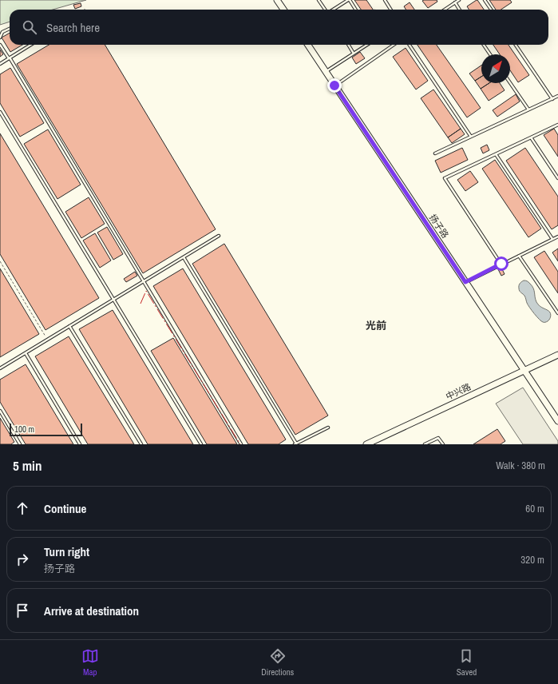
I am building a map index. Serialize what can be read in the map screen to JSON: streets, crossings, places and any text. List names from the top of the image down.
{
  "streets": {
    "street": ["扬子路", "中兴路"]
  },
  "crossings": [
    ["扬子路", "中兴路"]
  ],
  "districts": ["光前"],
  "scale_bar": "100 m",
  "north": "top right",
  "page": {
    "search": "Search here",
    "scale": "100 m",
    "heading": ["5 min", "Walk · 380 m"],
    "list": [
      ["Continue", "60 m"],
      ["Turn right", "扬子路", "320 m"],
      "Arrive at destination"
    ],
    "nav": ["Map", "Directions", "Saved"]
  }
}
